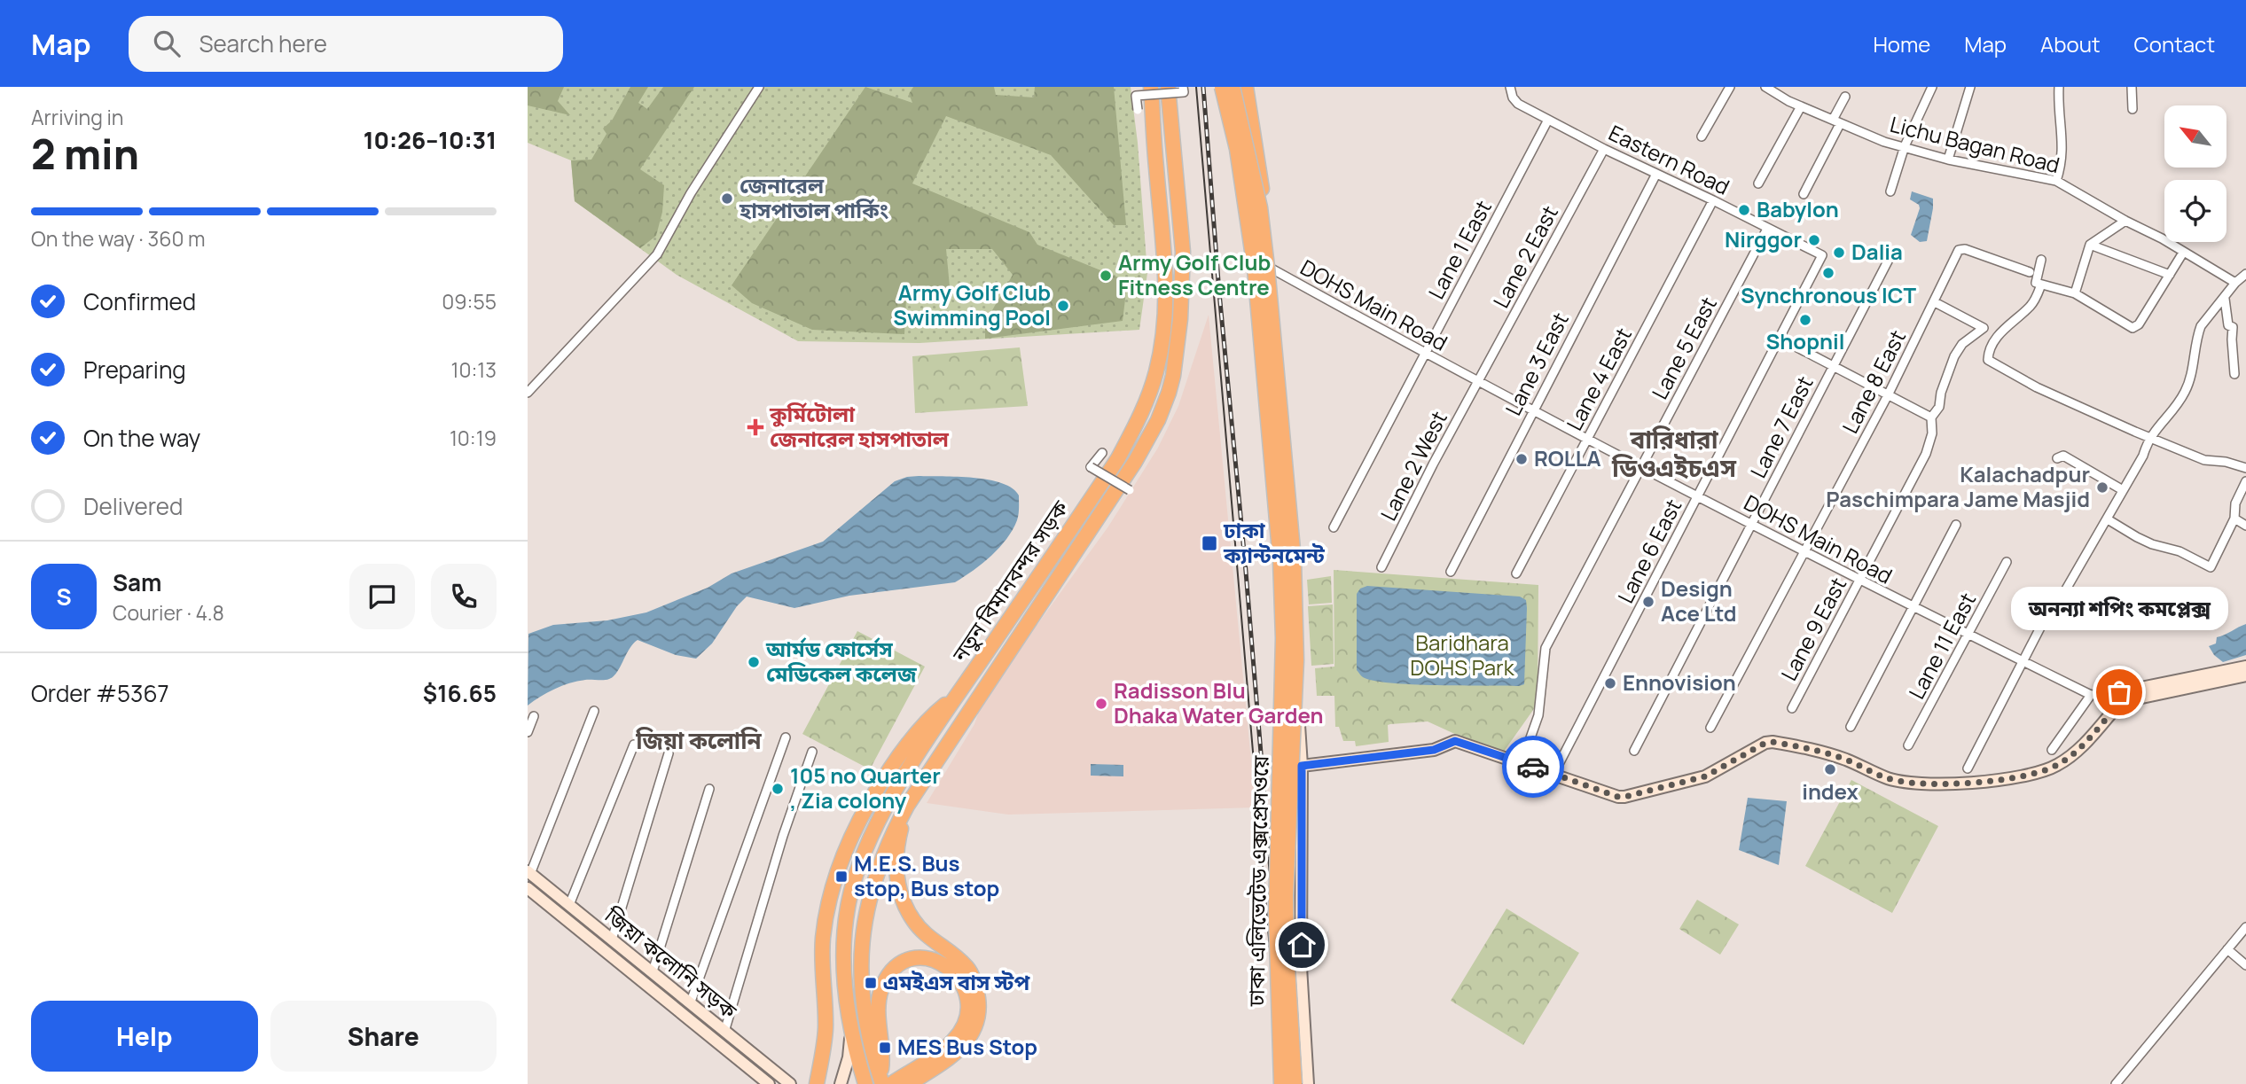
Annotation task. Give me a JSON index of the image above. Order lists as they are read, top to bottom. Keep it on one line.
{"streets":{"highway":["নতুন বিমানবন্দর সড়ক","ঢাকা এলিভেটেড এক্সপ্রেসওয়ে"],"street":["Lichu Bagan Road","Eastern Road","Lane 1 East","Lane 2 East","DOHS Main Road","Lane 5 East","Lane 3 East","Lane 4 East","Lane 8 East","Lane 7 East","Lane 2 West","Lane 6 East","Lane 9 East","Lane 11 East","জিয়া কলোনি সড়ক"]},"crossings":[["Eastern Road","Lane 1 East"],["Eastern Road","Lane 2 East"],["Eastern Road","Lane 5 East"],["Eastern Road","Lane 3 East"],["Eastern Road","Lane 4 East"],["Eastern Road","Lane 6 East"],["Lane 1 East","DOHS Main Road"],["Lane 2 East","DOHS Main Road"],["Lane 2 East","Lane 2 West"],["DOHS Main Road","Lane 5 East"],["DOHS Main Road","Lane 3 East"],["DOHS Main Road","Lane 4 East"],["DOHS Main Road","Lane 8 East"],["DOHS Main Road","Lane 7 East"],["DOHS Main Road","Lane 2 West"],["DOHS Main Road","Lane 6 East"],["DOHS Main Road","Lane 9 East"],["DOHS Main Road","Lane 11 East"],["Lane 5 East","Lane 6 East"],["Lane 8 East","Lane 9 East"]],"districts":["বারিধারা ডিওএইচএস","জিয়া কলোনি"],"parks":["Baridhara DOHS Park"],"places":{"other":["জেনারেল হাসপাতাল পার্কিং","Babylon","Nirggor","Dalia","Synchronous ICT","Army Golf Club Fitness Centre","Army Golf Club Swimming Pool","Shopnil","ROLLA","Kalachadpur Paschimpara Jame Masjid","Design Ace Ltd","আর্মড ফোর্সেস মেডিকেল কলেজ","Ennovision","অনন্যা শপিং কমপ্লেক্স","Radisson Blu Dhaka Water Garden","index","105 no Quarter , Zia colony"],"health":["কুর্মিটোলা জেনারেল হাসপাতাল"],"transit":["ঢাকা ক্যান্টনমেন্ট","M.E.S. Bus stop, Bus stop","এমইএস বাস স্টপ","MES Bus Stop"]},"north":"top left","page":{"header":"Map","search":"Search here","nav":["Home","Map","About","Contact"],"heading":["2 min","Arriving in","10:26–10:31"],"panel":["Sam","Courier · 4.8","Order #5367","$16.65"],"bar":"On the way · 360 m","list":[["Confirmed","09:55"],["Preparing","10:13"],["On the way","10:19"],"Delivered"],"round":"S","bubble":"অনন্যা শপিং কমপ্লেক্স","buttons":["Help","Share"]}}
